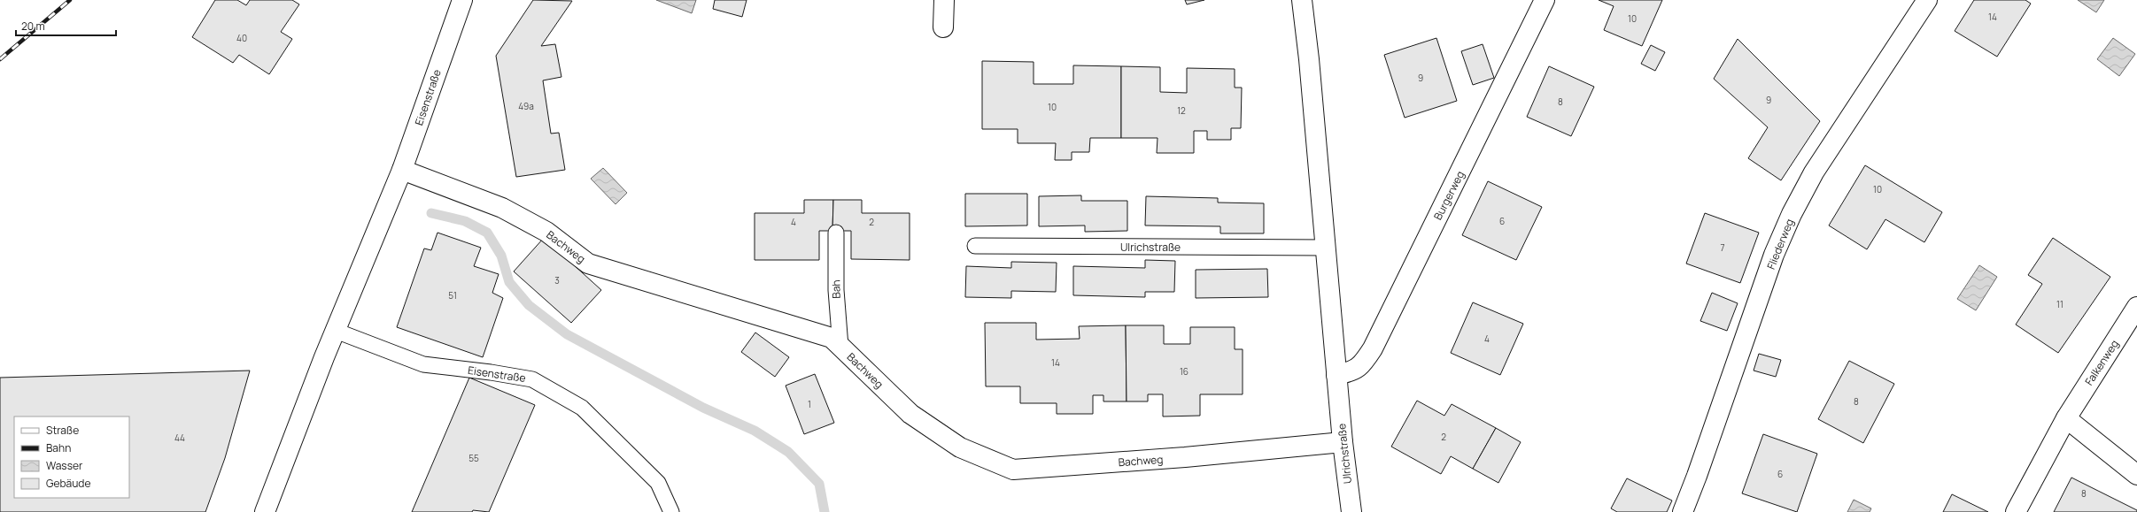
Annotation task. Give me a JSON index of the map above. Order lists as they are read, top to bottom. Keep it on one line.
{"streets":{"street":["Eisenstraße","Burgerweg","Fliederweg","Bachweg","Ulrichstraße","Falkenweg"],"lane":["Bah"]},"crossings":[["Eisenstraße","Bachweg"],["Burgerweg","Ulrichstraße"],["Bachweg","Ulrichstraße"],["Bachweg","Bah"]],"house_numbers":["14","10","40","9","9","8","49a","10","12","10","6","4","2","7","3","51","11","4","14","16","8","1","2","44","55","6","8"],"legend":["Straße","Bahn","Wasser","Gebäude"],"scale_bar":"20 m"}
